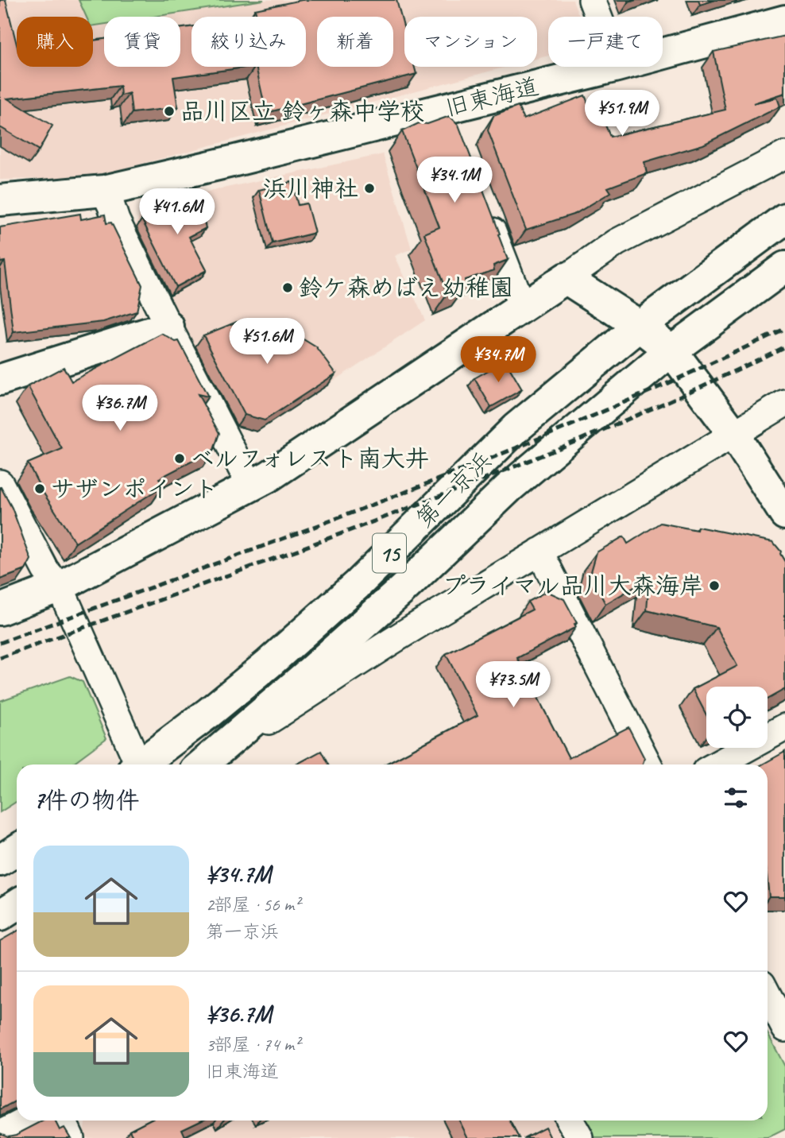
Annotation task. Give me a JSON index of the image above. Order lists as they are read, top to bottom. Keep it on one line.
{"streets":{"main road":["旧東海道","第一京浜","15"]},"places":["品川区立 鈴ヶ森中学校","浜川神社","鈴ケ森めばえ幼稚園","ベルフォレスト南大井","サザンポイント","プライマル品川大森海岸"],"page":{"chip":["購入","賃貸","絞り込み","新着","マンション","一戸建て"],"price":["¥51.9M","¥34.1M","¥41.6M","¥51.6M","¥34.7M","¥36.7M","¥73.5M"],"heading":"7件の物件","list":[{"name":"¥34.7M","note":"2部屋 · 56 m² · 第一京浜"},{"name":"¥36.7M","note":"3部屋 · 74 m² · 旧東海道"}]}}
